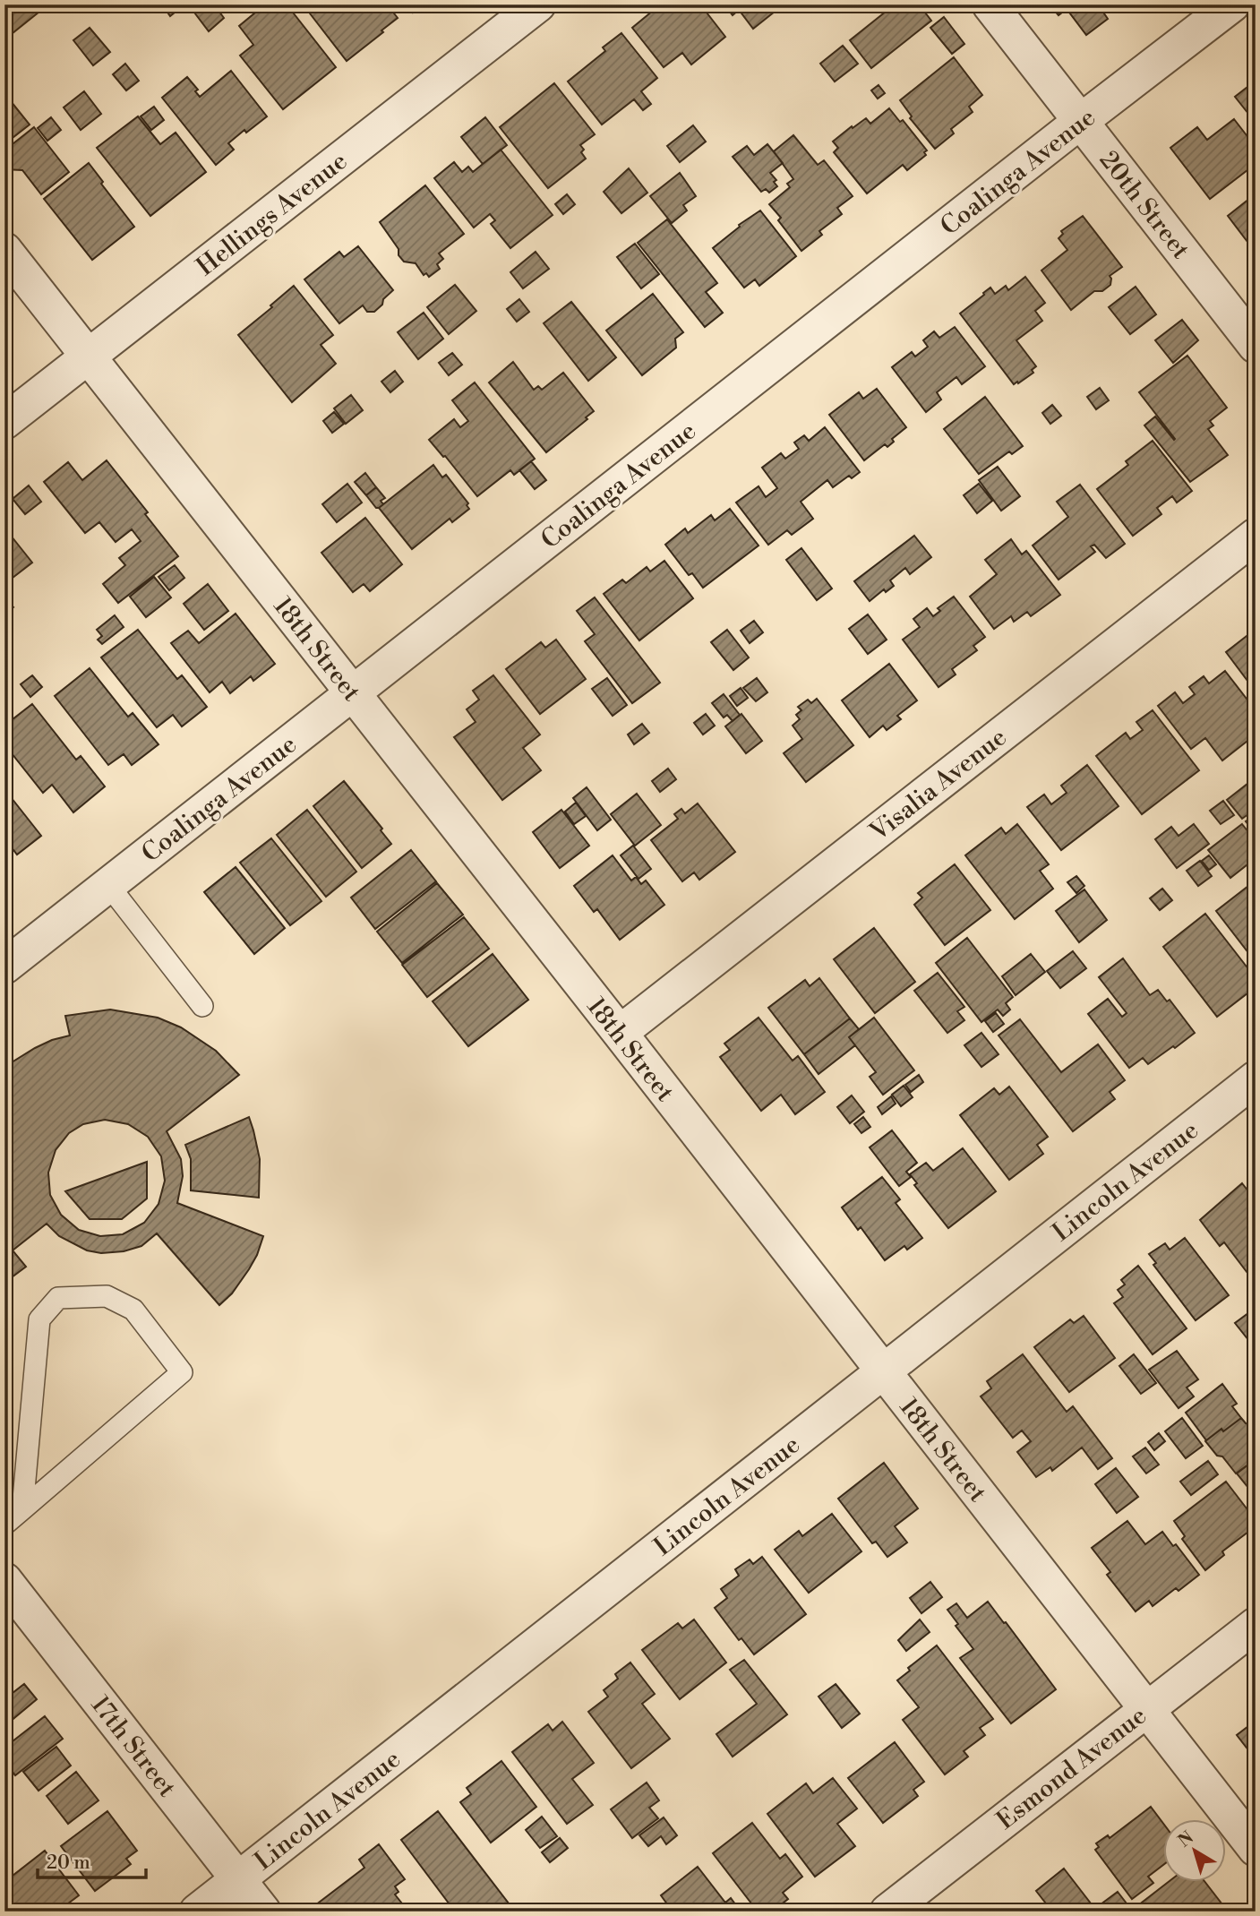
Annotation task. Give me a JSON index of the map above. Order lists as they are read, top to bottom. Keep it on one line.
{"streets":{"street":["Coalinga Avenue","20th Street","Hellings Avenue","18th Street","Visalia Avenue","Lincoln Avenue","17th Street","Esmond Avenue"]},"crossings":[["Coalinga Avenue","20th Street"],["Coalinga Avenue","18th Street"],["Hellings Avenue","18th Street"],["18th Street","Visalia Avenue"],["18th Street","Lincoln Avenue"],["18th Street","Esmond Avenue"],["Lincoln Avenue","17th Street"]],"scale_bar":"20 m","north":"top left"}
